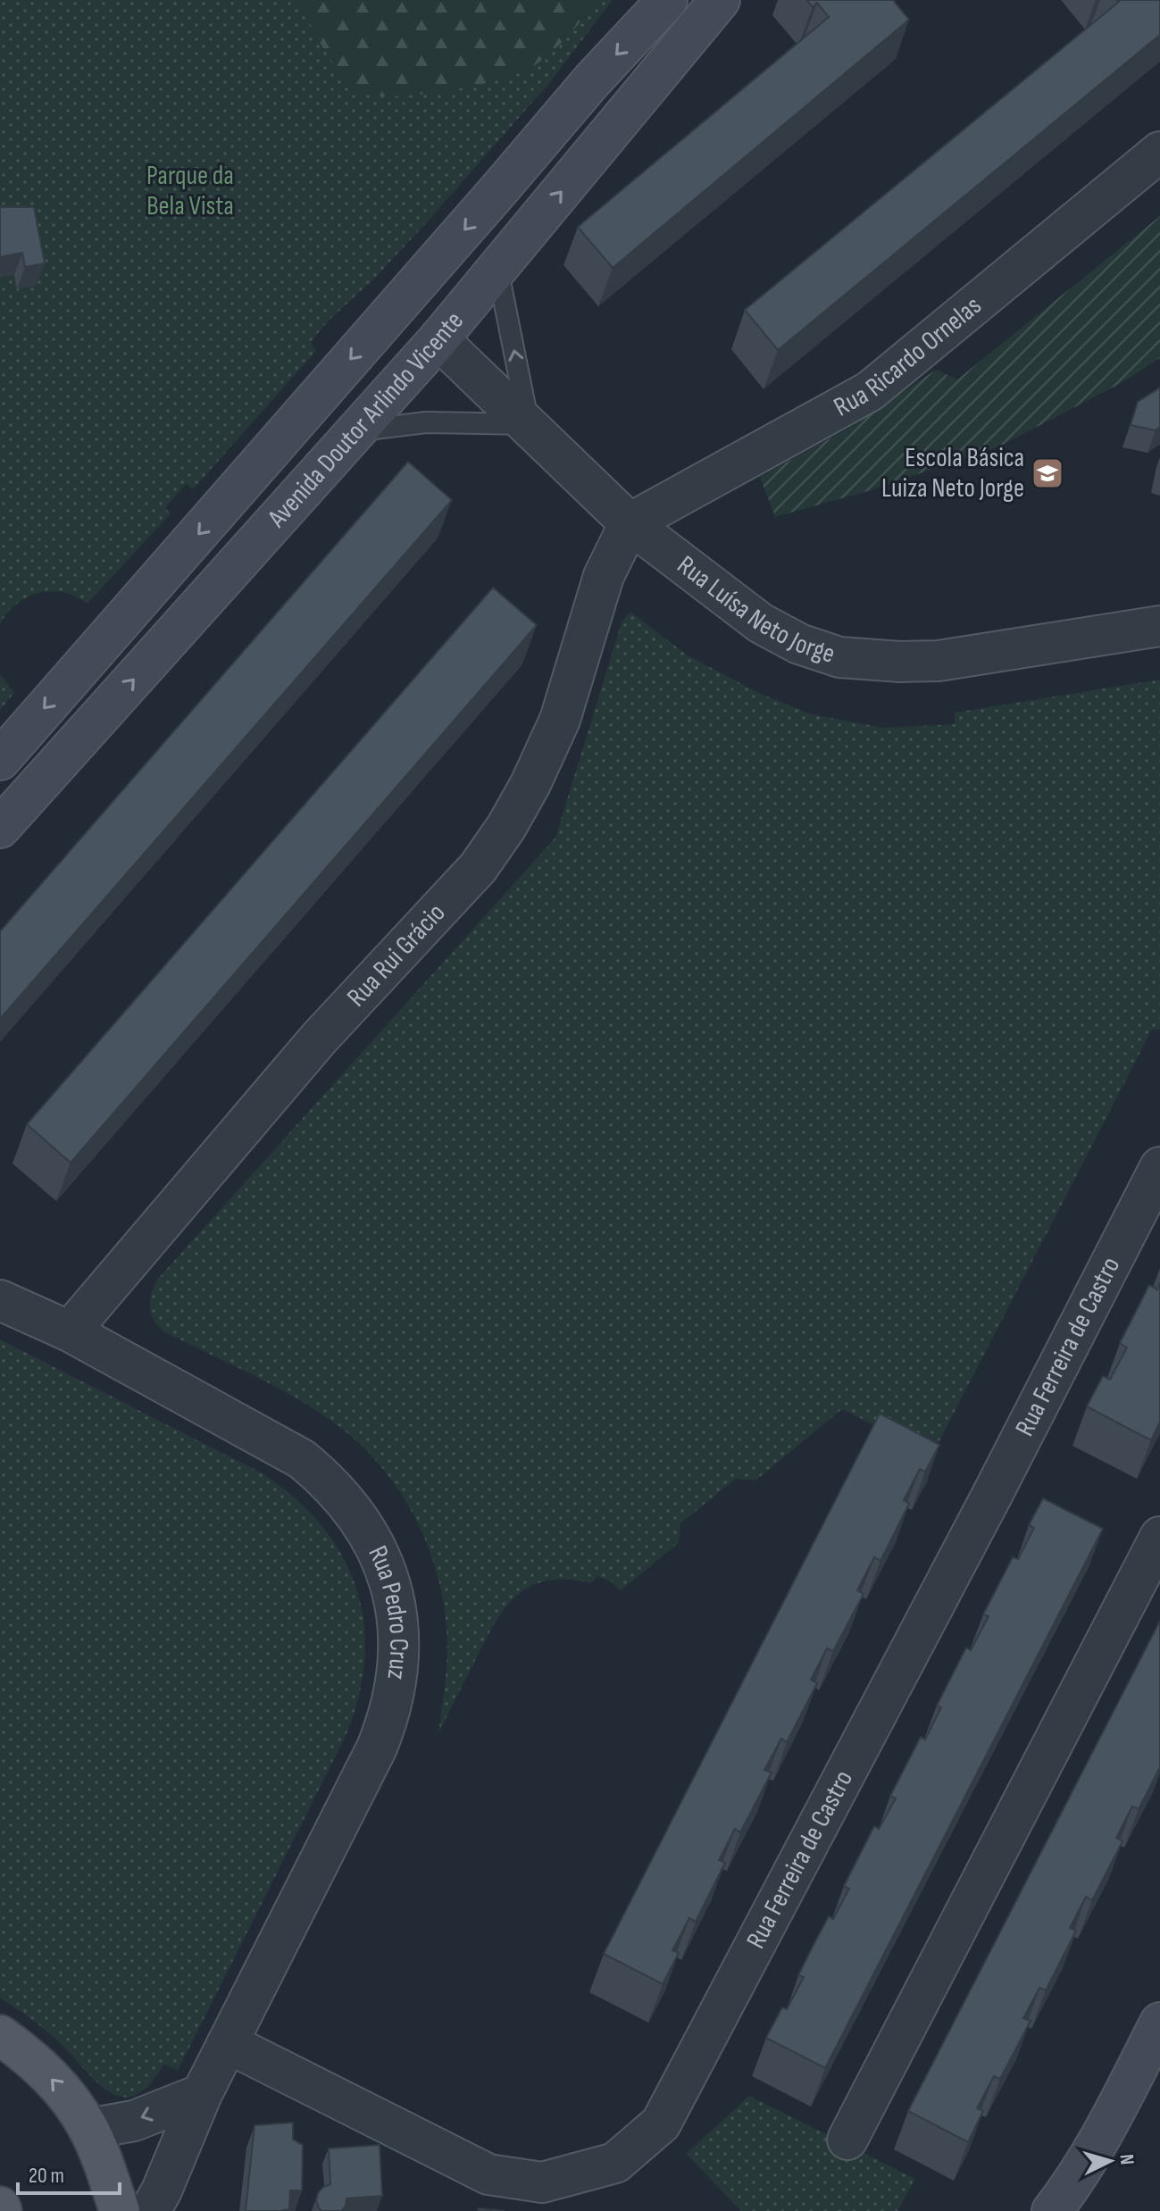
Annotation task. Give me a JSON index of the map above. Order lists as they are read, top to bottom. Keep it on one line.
{"streets":{"street":["Rua Ricardo Ornelas","Avenida Doutor Arlindo Vicente","Rua Luísa Neto Jorge","Rua Rui Grácio","Rua Ferreira de Castro","Rua Pedro Cruz"]},"crossings":[["Rua Ricardo Ornelas","Rua Luísa Neto Jorge"],["Rua Ricardo Ornelas","Rua Rui Grácio"],["Avenida Doutor Arlindo Vicente","Rua Luísa Neto Jorge"],["Rua Luísa Neto Jorge","Rua Rui Grácio"],["Rua Rui Grácio","Rua Pedro Cruz"],["Rua Ferreira de Castro","Rua Pedro Cruz"]],"parks":["Parque da Bela Vista"],"places":{"school or university":["Escola Básica Luiza Neto Jorge"]},"scale_bar":"20 m","north":"right"}
